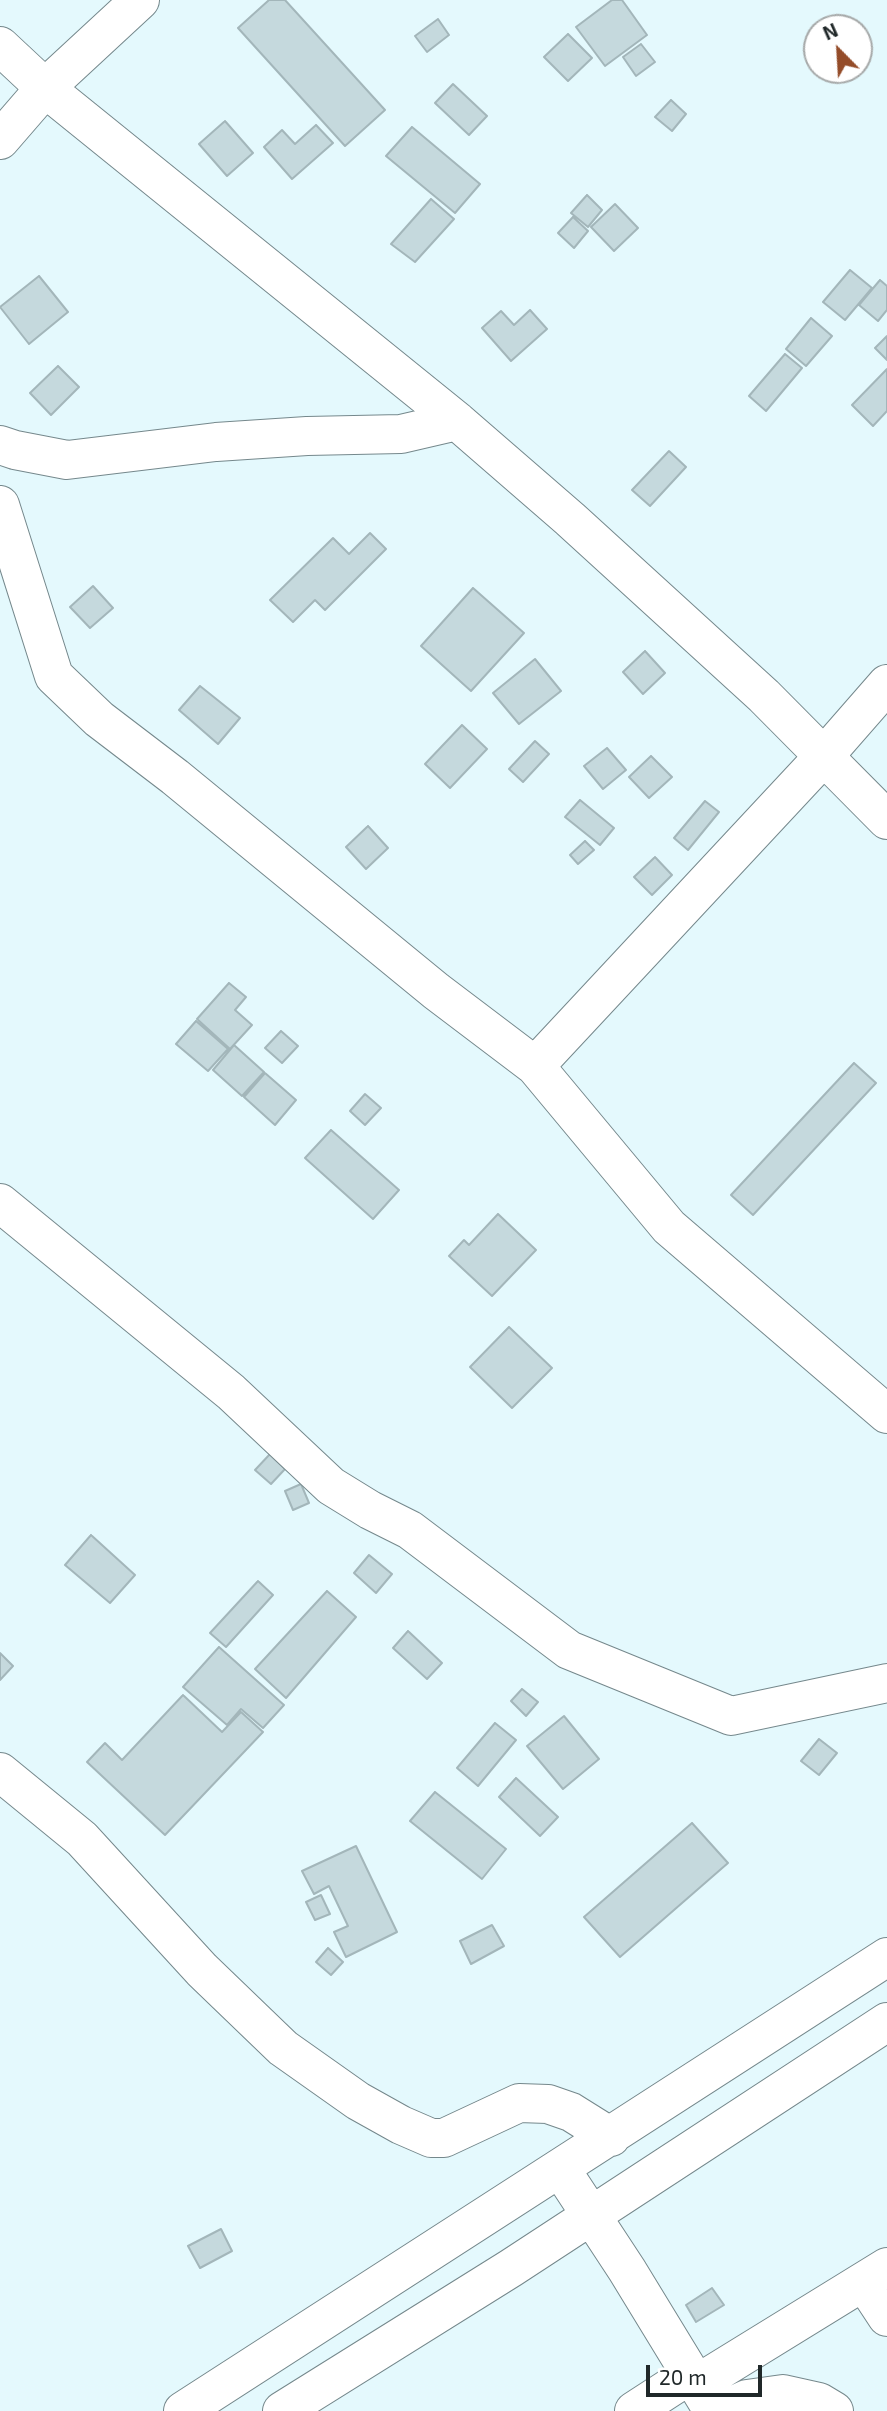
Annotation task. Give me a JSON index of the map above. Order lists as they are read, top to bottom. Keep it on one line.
{"scale_bar":"20 m","north":"top left"}
